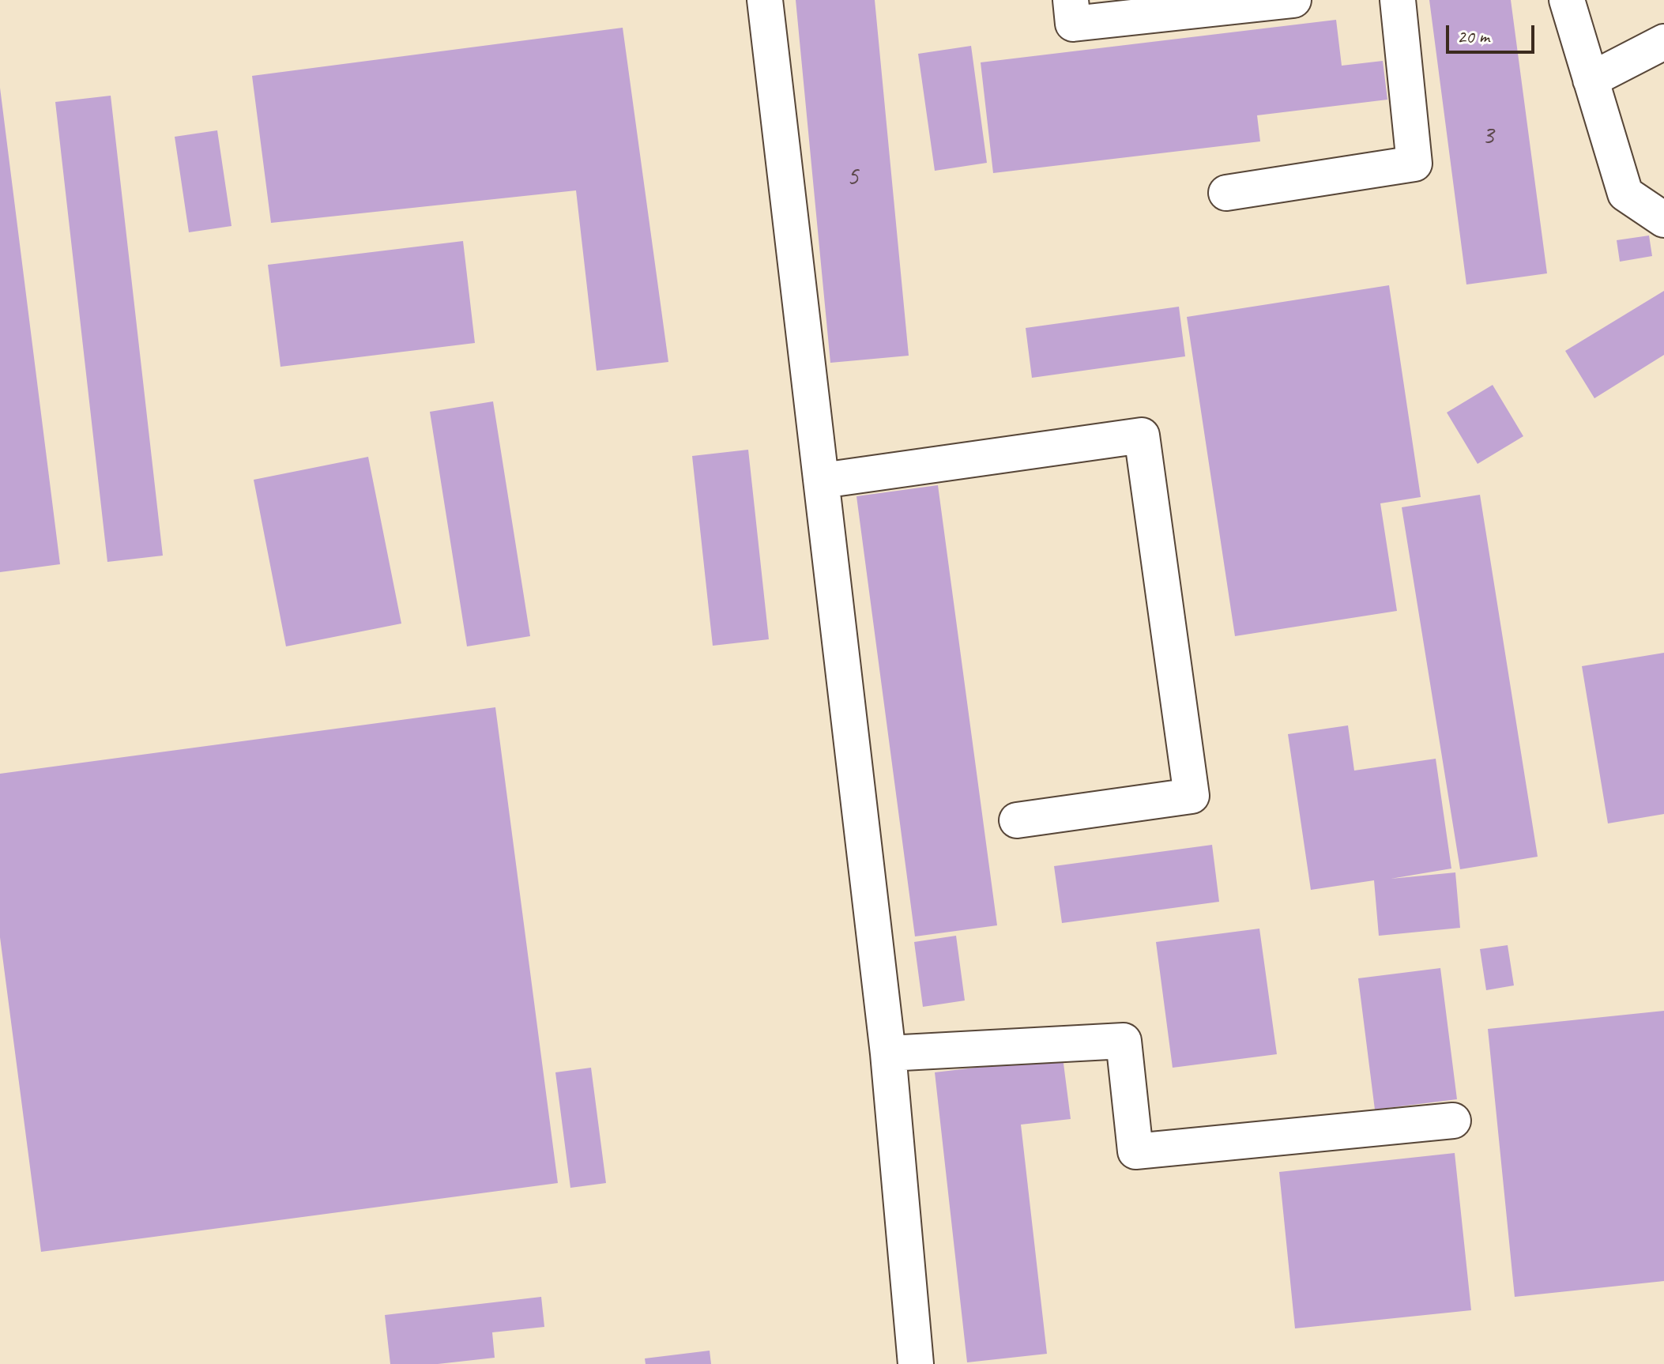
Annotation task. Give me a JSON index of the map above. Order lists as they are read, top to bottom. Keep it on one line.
{"house_numbers":["3","5"],"scale_bar":"20 m"}
